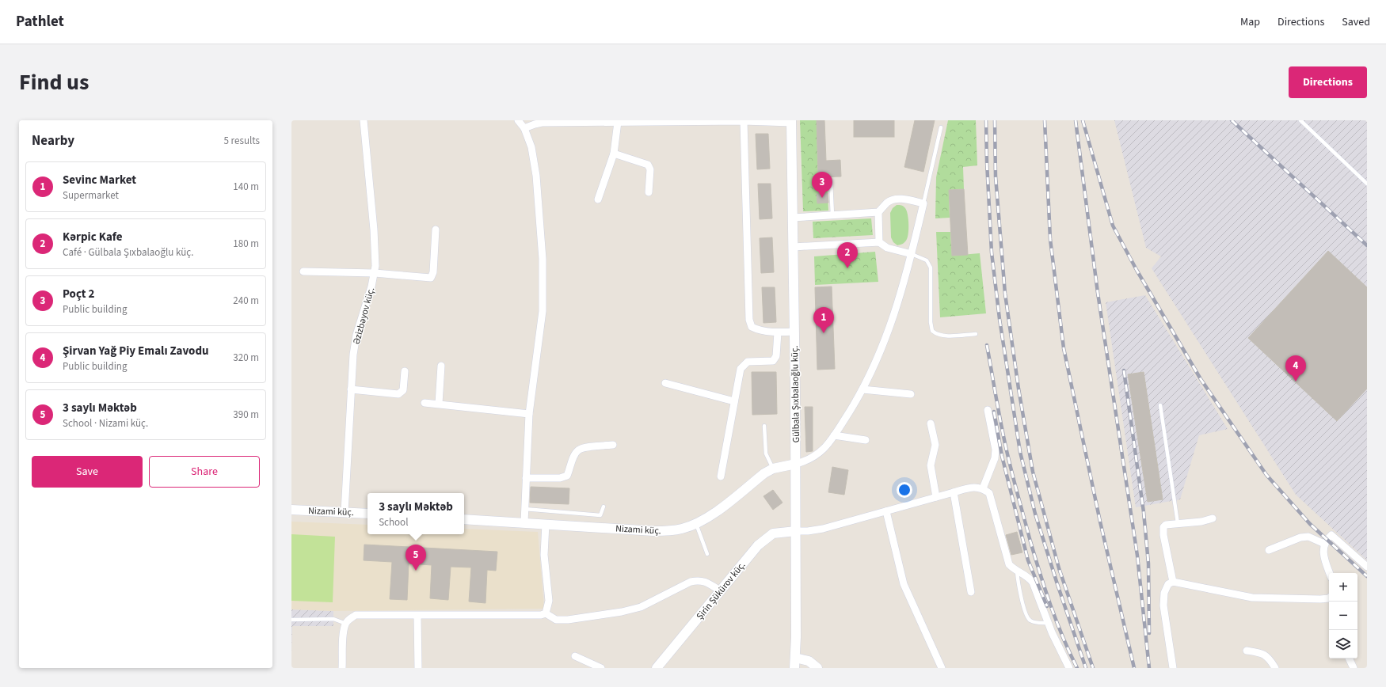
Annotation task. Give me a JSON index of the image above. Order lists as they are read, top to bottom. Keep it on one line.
{"streets":{"main road":["Gülbala Şıxbalaoğlu küç.","Nizami küç.","Şirin Şükürov küç."],"street":["Əzizbəyov küç."]},"crossings":[["Əzizbəyov küç.","Nizami küç."],["Gülbala Şıxbalaoğlu küç.","Nizami küç."],["Gülbala Şıxbalaoğlu küç.","Şirin Şükürov küç."]],"page":{"header":"Pathlet","nav":["Map","Directions","Saved"],"title":"Find us","buttons":["Directions",["Save","Share"]],"heading":["Nearby","5 results"],"list":[{"mark":"1","name":"Sevinc Market","note":"Supermarket","value":"140 m"},{"mark":"2","name":"Kərpic Kafe","note":"Café · Gülbala Şıxbalaoğlu küç.","value":"180 m"},{"mark":"3","name":"Poçt 2","note":"Public building","value":"240 m"},{"mark":"4","name":"Şirvan Yağ Piy Emalı Zavodu","note":"Public building","value":"320 m"},{"mark":"5","name":"3 saylı Məktəb","note":"School · Nizami küç.","value":"390 m"}],"pins":["3","2","1","4","5"],"popup":["3 saylı Məktəb","School"],"map_buttons":["+","−"]}}
